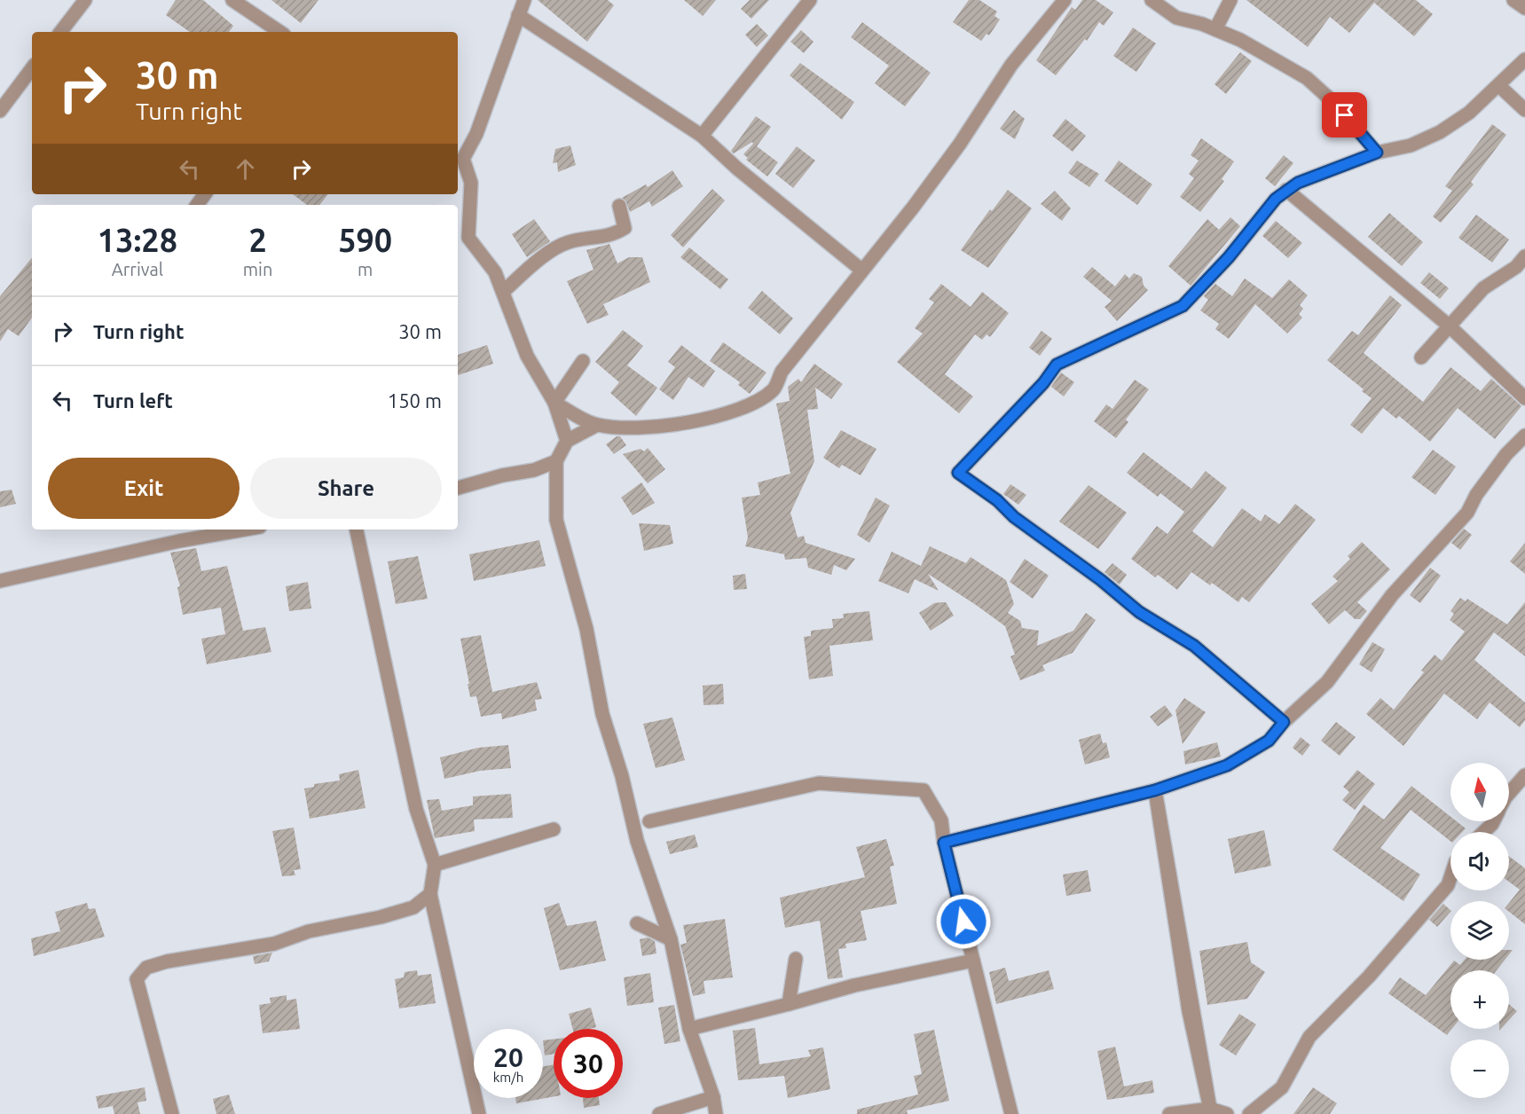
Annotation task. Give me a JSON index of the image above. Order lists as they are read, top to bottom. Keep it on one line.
{"north":"top","page":{"turn":["30 m","Turn right"],"eta":["13:28","Arrival","2","min","590","m"],"list":[{"name":"Turn right","value":"30 m"},{"name":"Turn left","value":"150 m"}],"buttons":["Exit","Share"],"map_buttons":["+","−"],"speed":"20 km/h","limit":"30"}}
